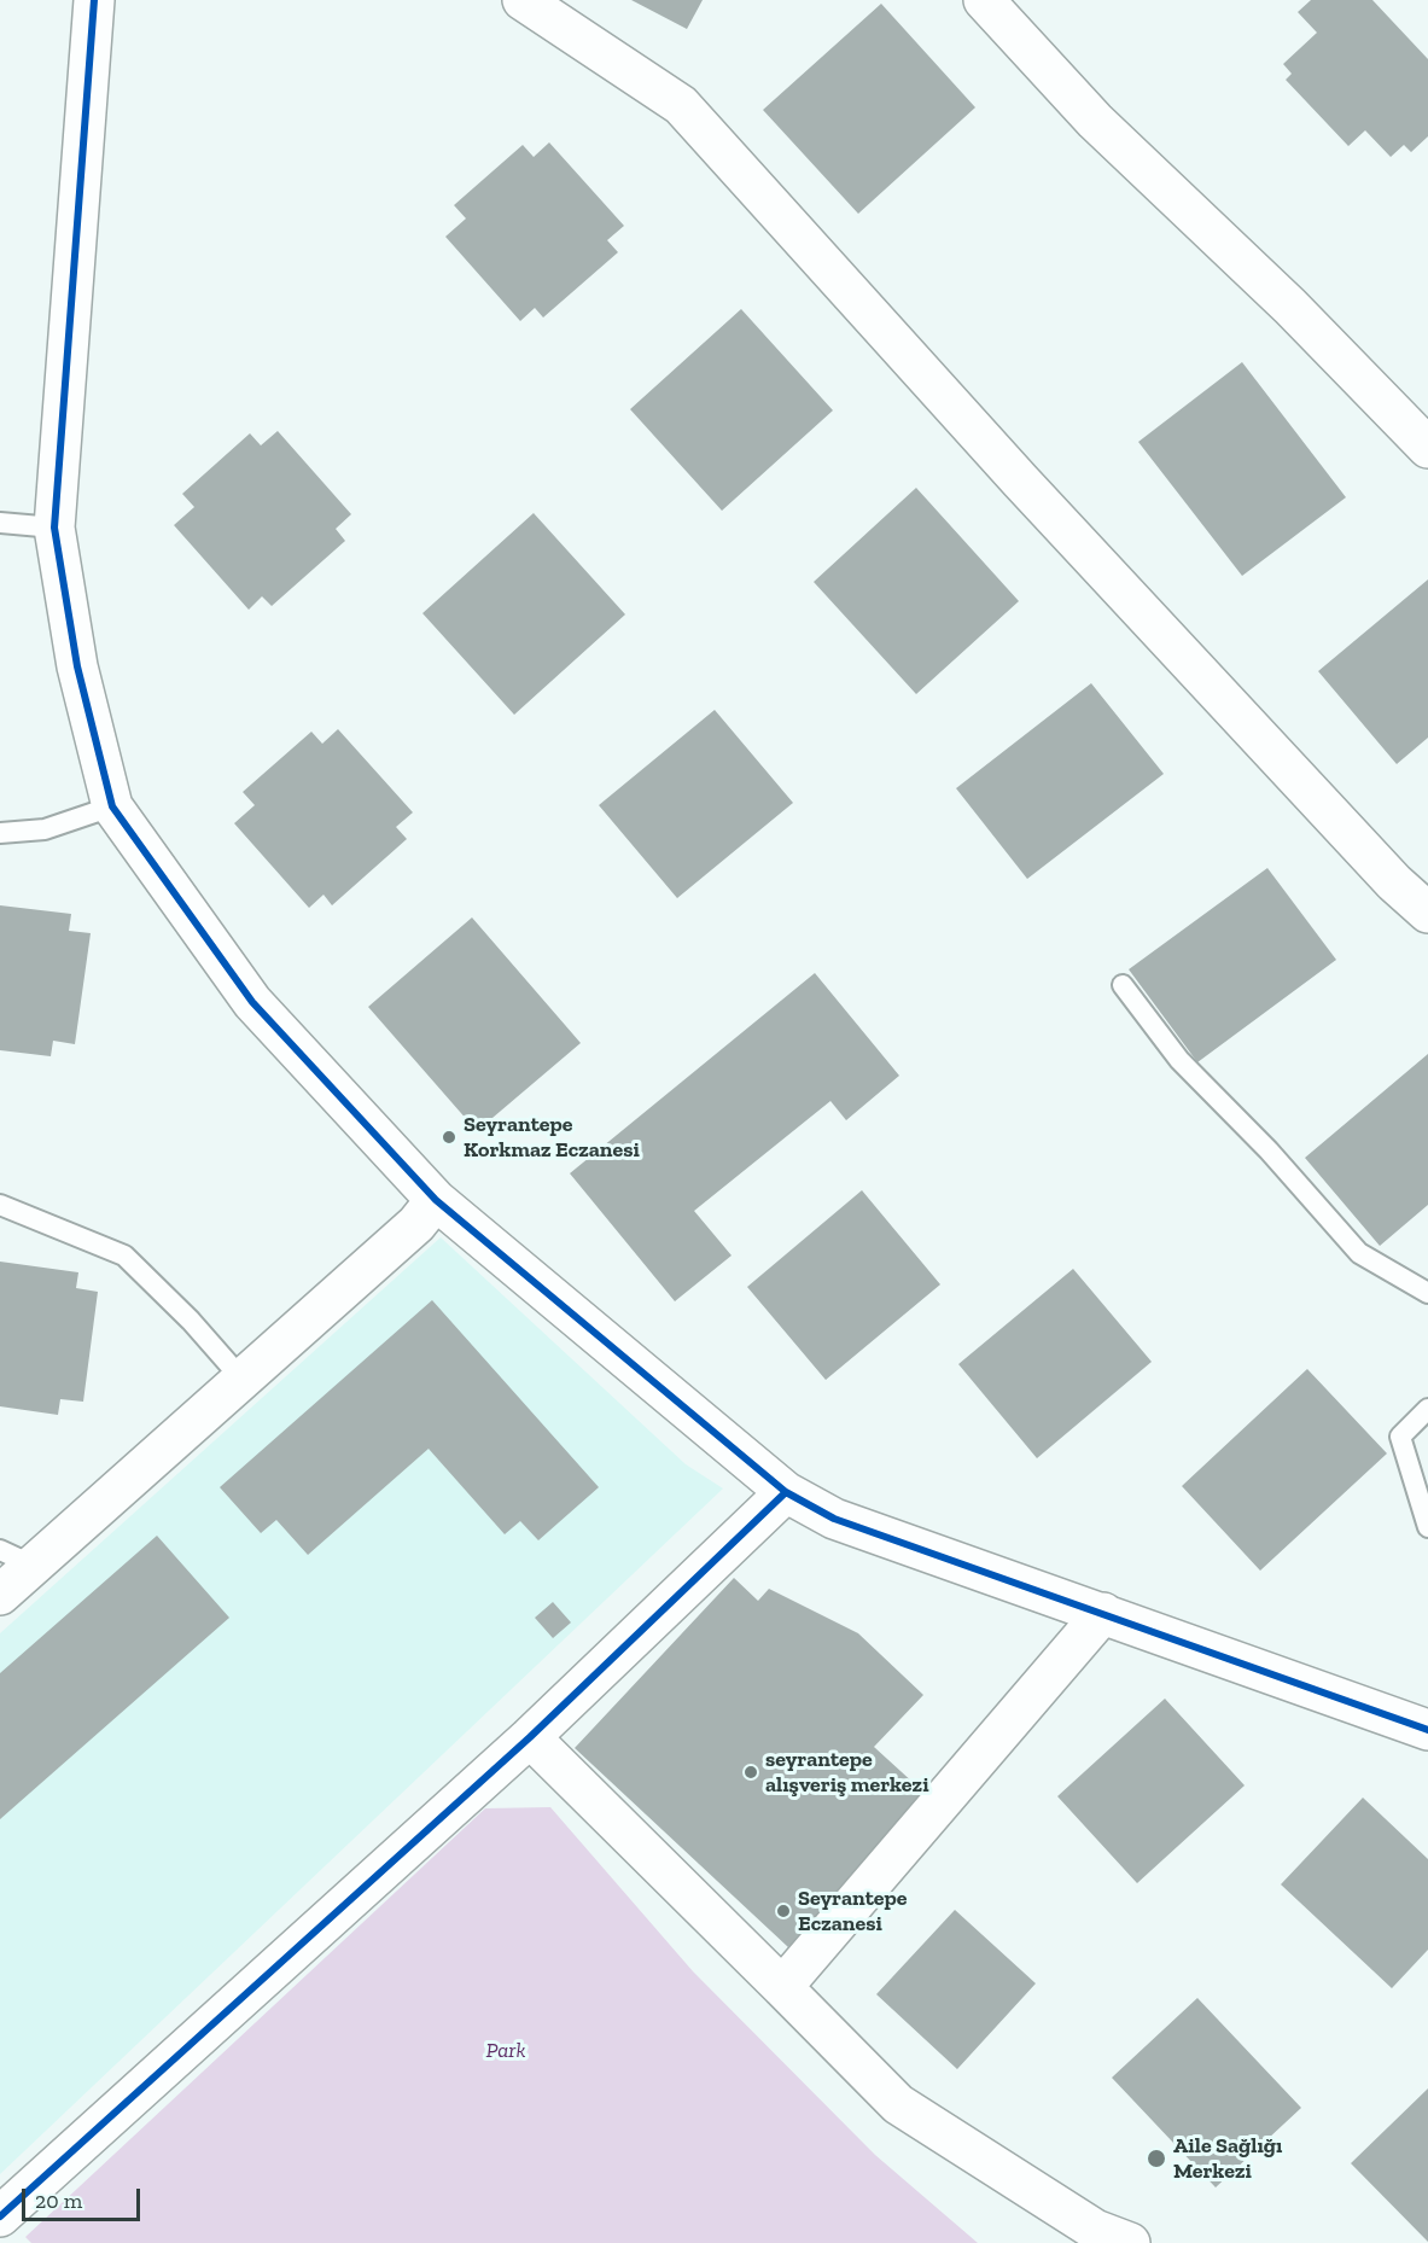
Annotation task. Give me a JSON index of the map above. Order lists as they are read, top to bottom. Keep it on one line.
{"parks":["Park"],"places":["Seyrantepe Korkmaz Eczanesi","seyrantepe alışveriş merkezi","Seyrantepe Eczanesi","Aile Sağlığı Merkezi"],"scale_bar":"20 m"}
